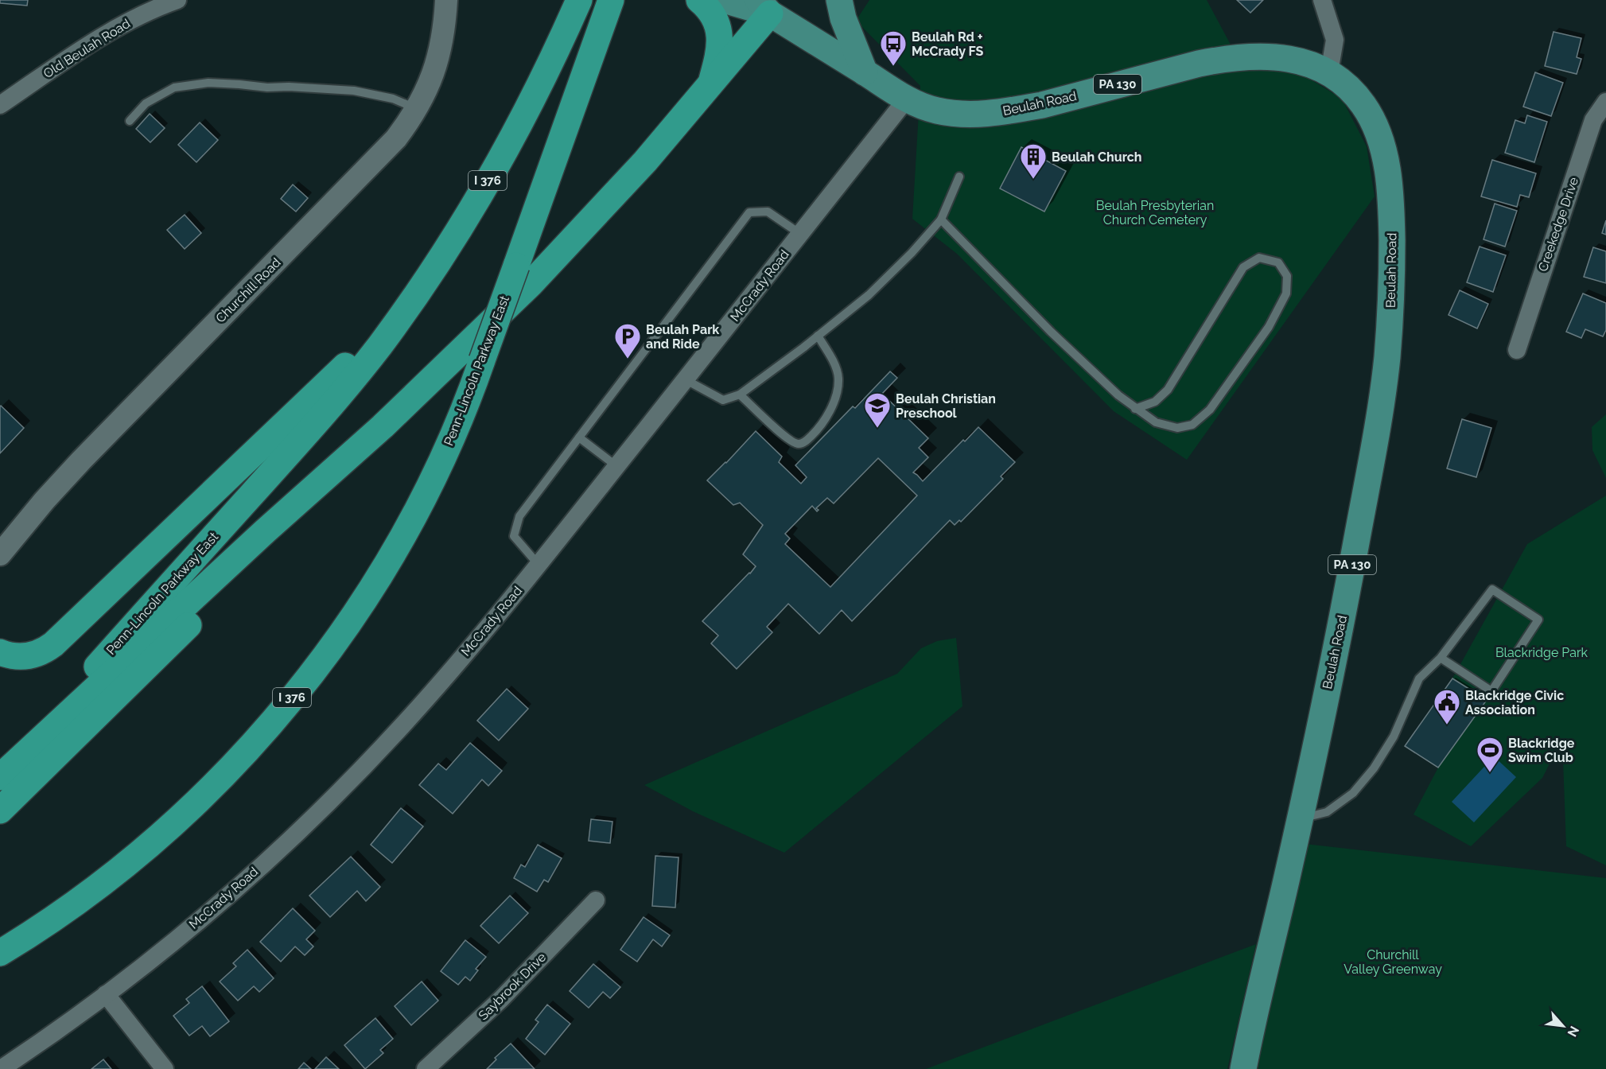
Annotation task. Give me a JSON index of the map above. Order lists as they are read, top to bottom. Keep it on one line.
{"streets":{"highway":["I 376","Penn-Lincoln Parkway East"],"main road":["PA 130","Beulah Road"],"street":["Old Beulah Road","Creekedge Drive","McCrady Road","Churchill Road","Saybrook Drive"]},"crossings":[["Beulah Road","McCrady Road"]],"parks":["Beulah Presbyterian Church Cemetery","Blackridge Park","Churchill Valley Greenway"],"places":{"bus stop":["Beulah Rd + McCrady FS"],"building":["Beulah Church"],"parking":["Beulah Park and Ride"],"school or university":["Beulah Christian Preschool"],"public building":["Blackridge Civic Association"],"sports":["Blackridge Swim Club"]},"north":"bottom right"}
